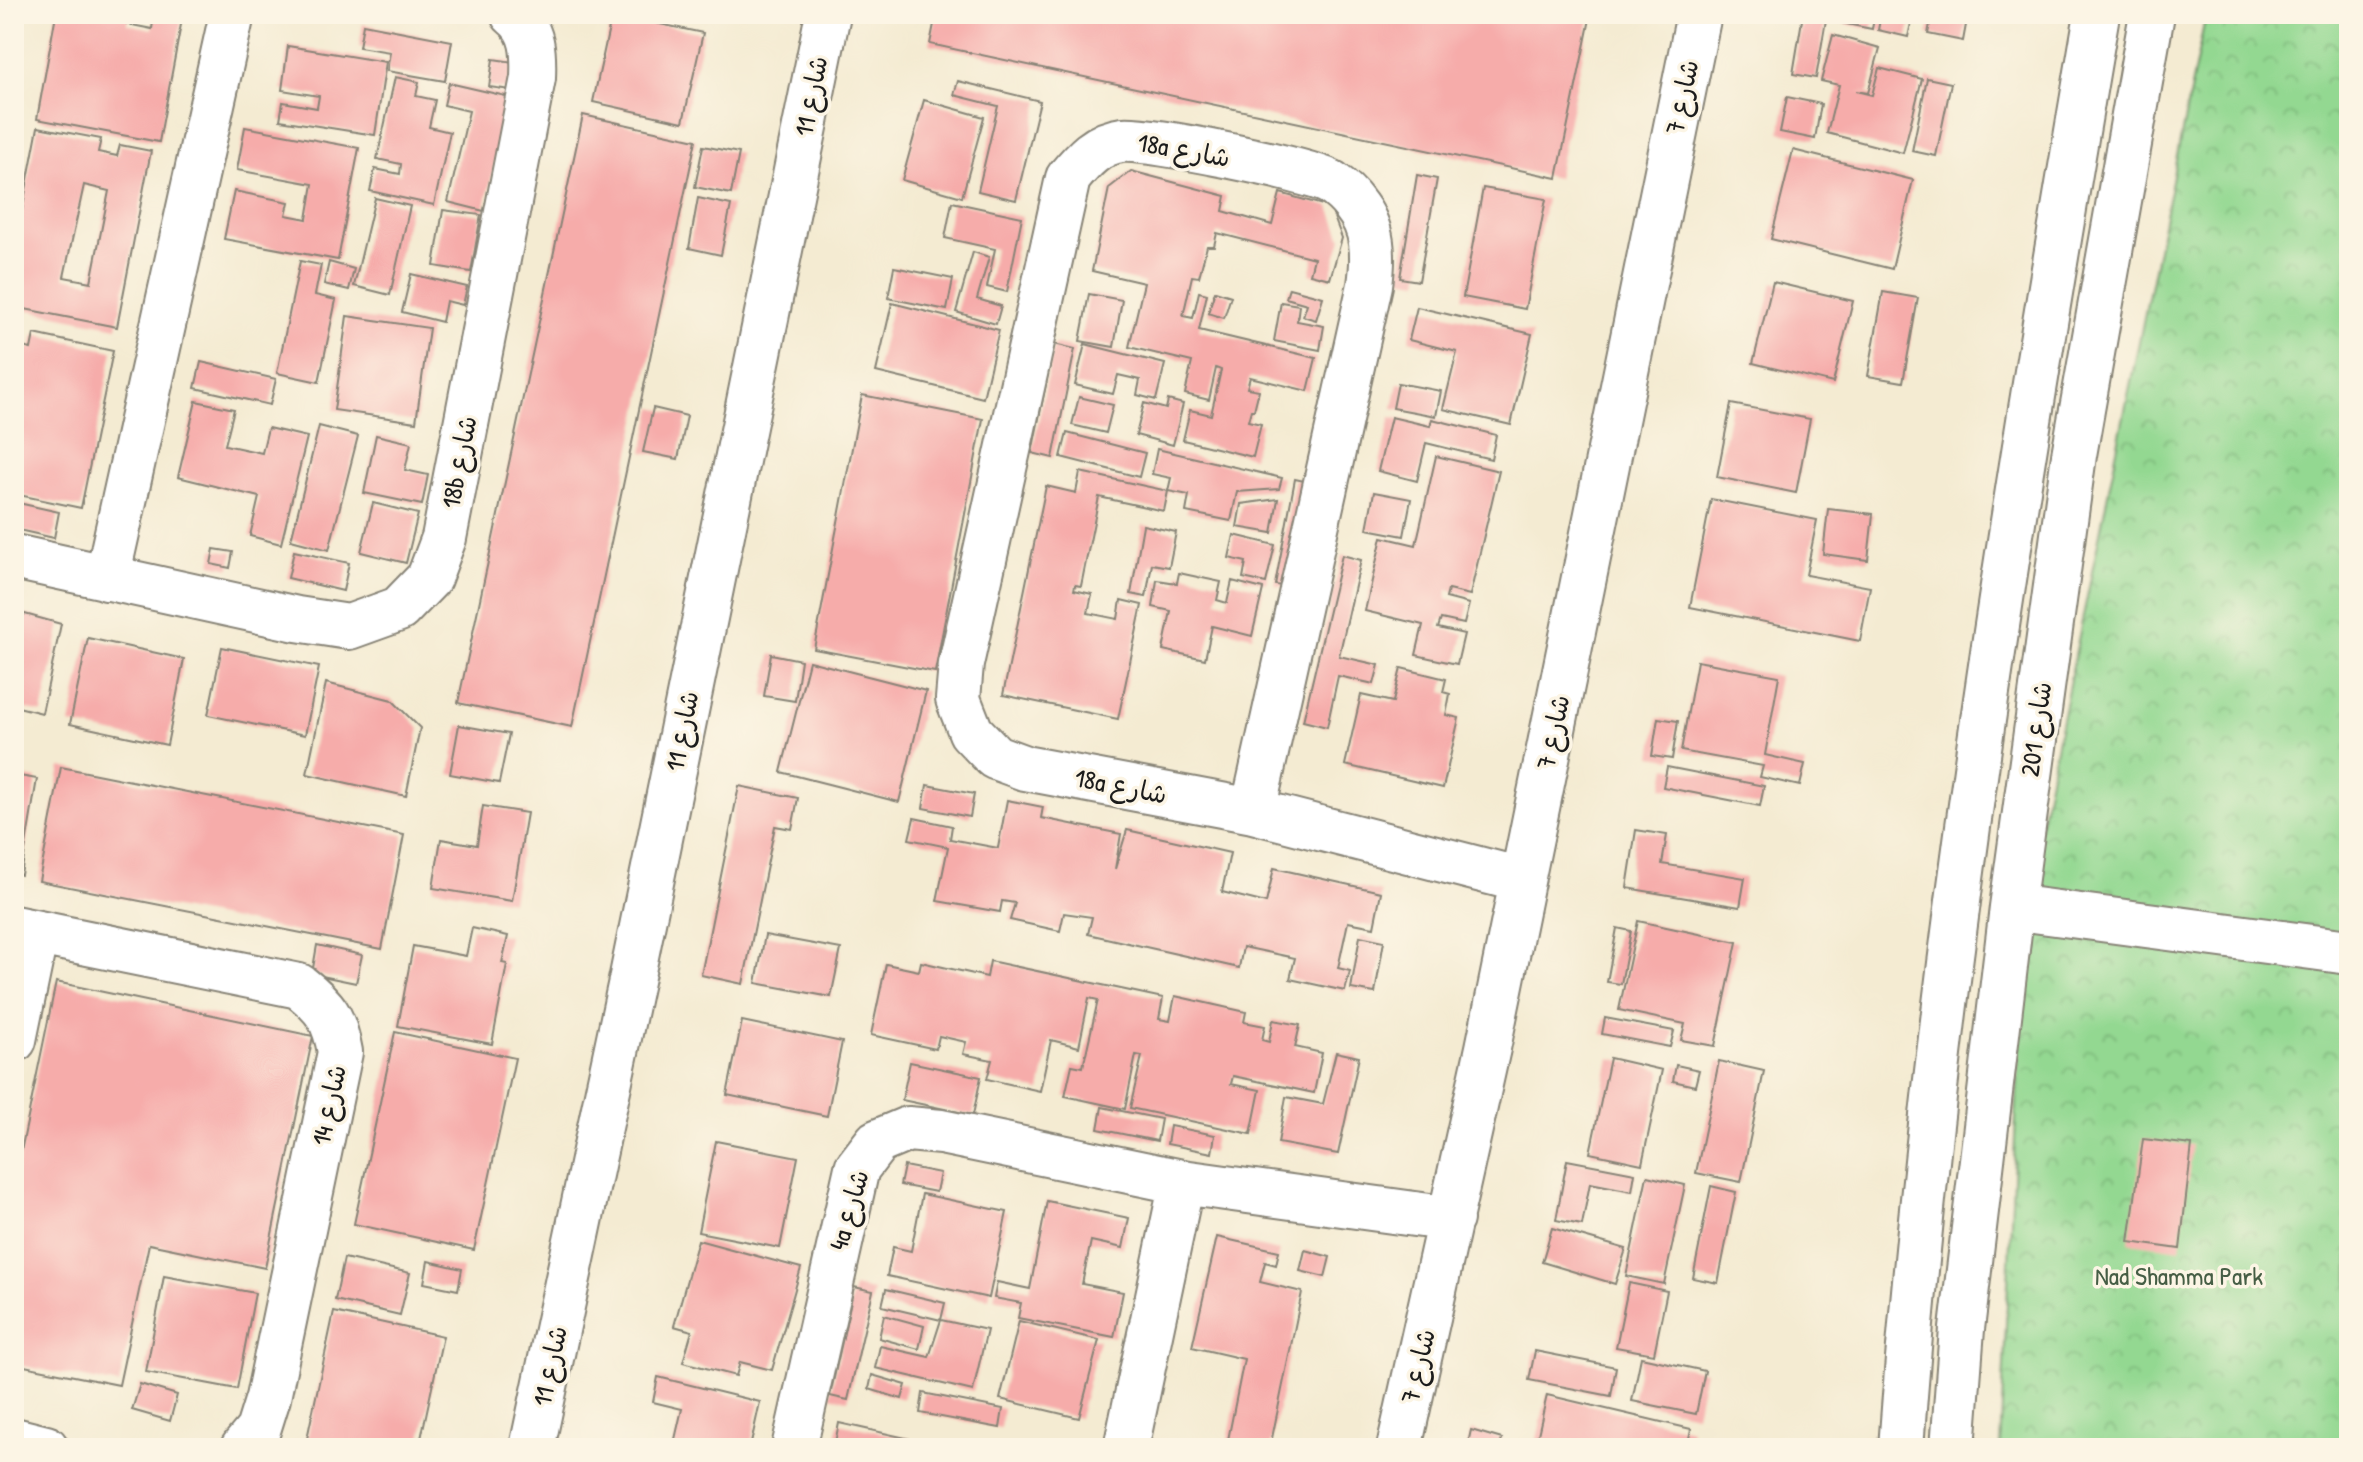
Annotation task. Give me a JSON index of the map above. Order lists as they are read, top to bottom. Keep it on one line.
{"streets":{"street":["شارع 11","شارع 7","18a شارع","18b شارع","شارع 201","شارع 14","4a شارع"]},"crossings":[["شارع 7","18a شارع"],["شارع 7","4a شارع"]],"parks":["Nad Shamma Park"]}
